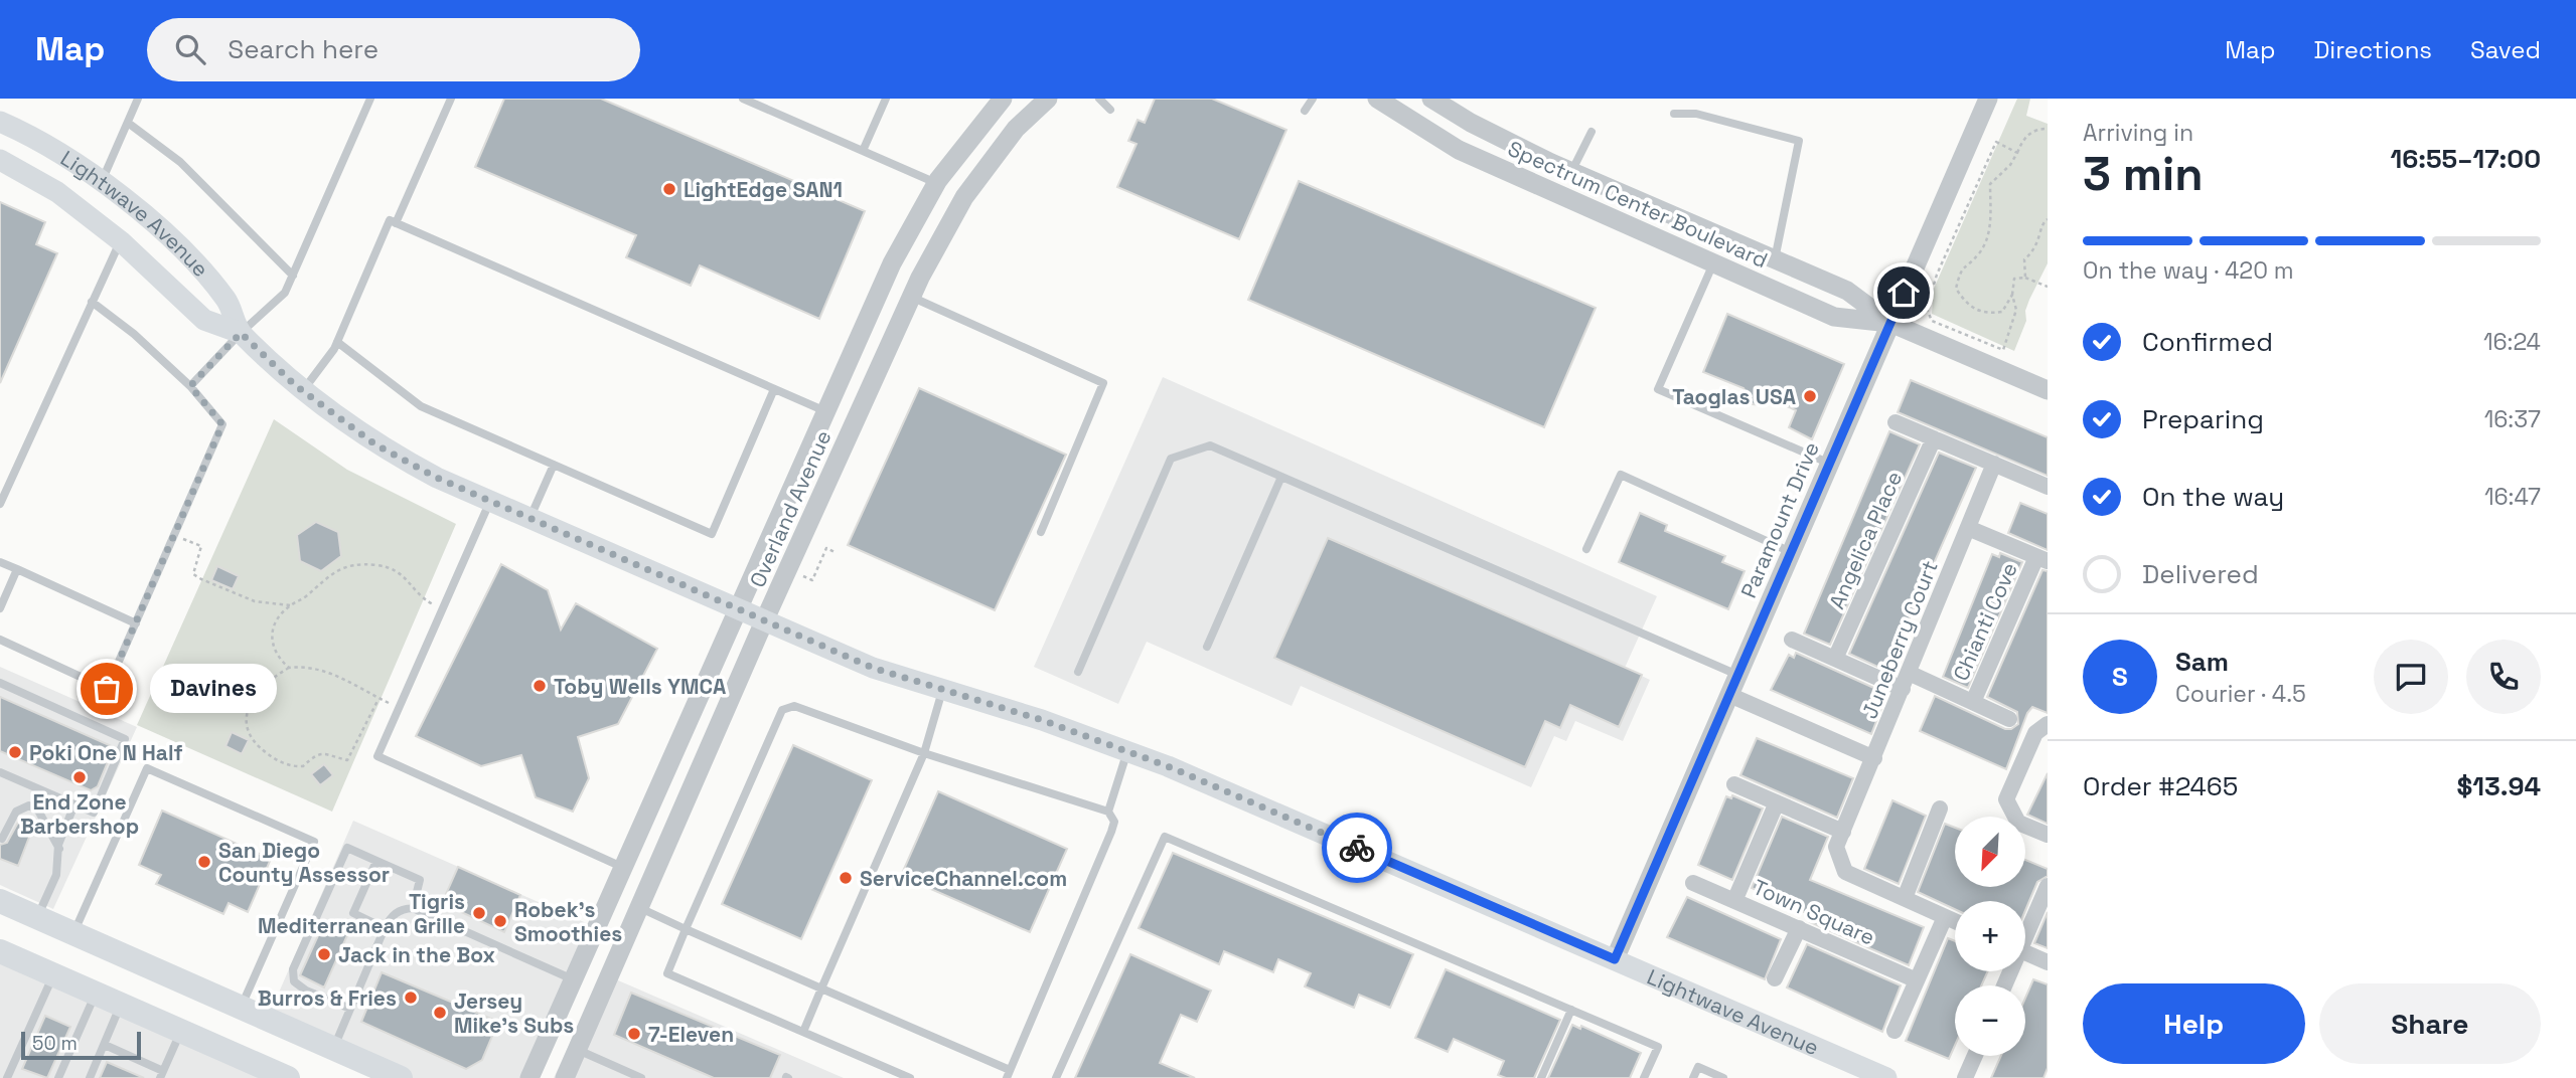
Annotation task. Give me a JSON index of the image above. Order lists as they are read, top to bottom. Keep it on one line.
{"streets":{"main road":["Lightwave Avenue"],"street":["Spectrum Center Boulevard","Overland Avenue","Paramount Drive","Angelica Place","Chianti Cove","Juneberry Court","Town Square"]},"crossings":[["Spectrum Center Boulevard","Paramount Drive"],["Lightwave Avenue","Overland Avenue"],["Lightwave Avenue","Paramount Drive"]],"places":["LightEdge SAN1","Taoglas USA","Toby Wells YMCA","Davines","Poki One N Half","End Zone Barbershop","San Diego County Assessor","ServiceChannel.com","Tigris Mediterranean Grille","Robek's Smoothies","Jack in the Box","Burros & Fries","Jersey Mike's Subs","7-Eleven"],"scale_bar":"50 m","north":"bottom left","page":{"header":"Map","search":"Search here","nav":["Map","Directions","Saved"],"heading":["3 min","Arriving in","16:55–17:00"],"panel":["Sam","Courier · 4.5","Order #2465","$13.94"],"bar":"On the way · 420 m","list":[["Confirmed","16:24"],["Preparing","16:37"],["On the way","16:47"],"Delivered"],"round":"S","bubble":"Davines","map_buttons":["+","−"],"buttons":["Help","Share"],"scale":"50 m"}}
